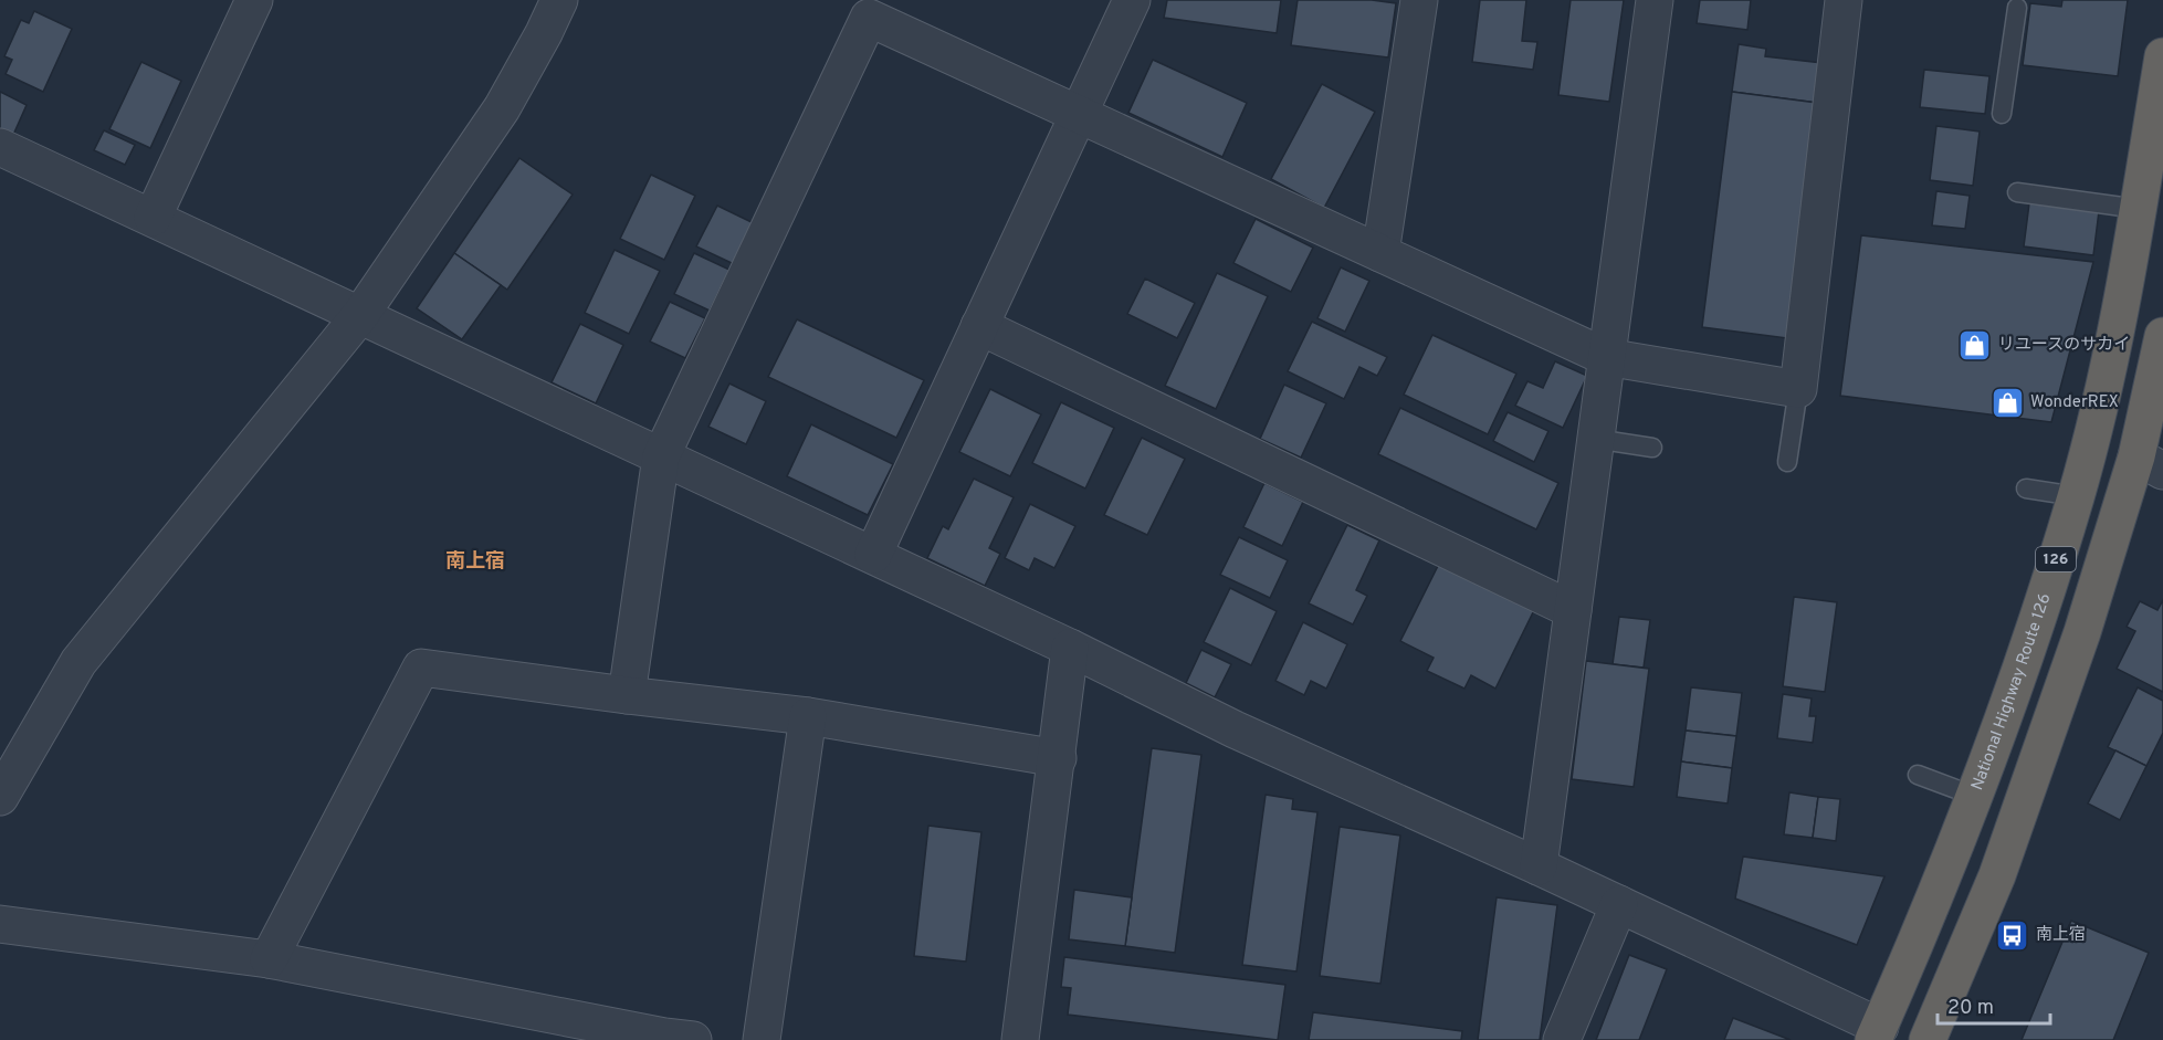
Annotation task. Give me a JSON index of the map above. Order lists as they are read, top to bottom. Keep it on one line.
{"streets":{"highway":["126","National Highway Route 126"]},"districts":["南上宿"],"places":{"shop":["リユースのサカイ","WonderREX"],"bus stop":["南上宿"]},"scale_bar":"20 m"}
